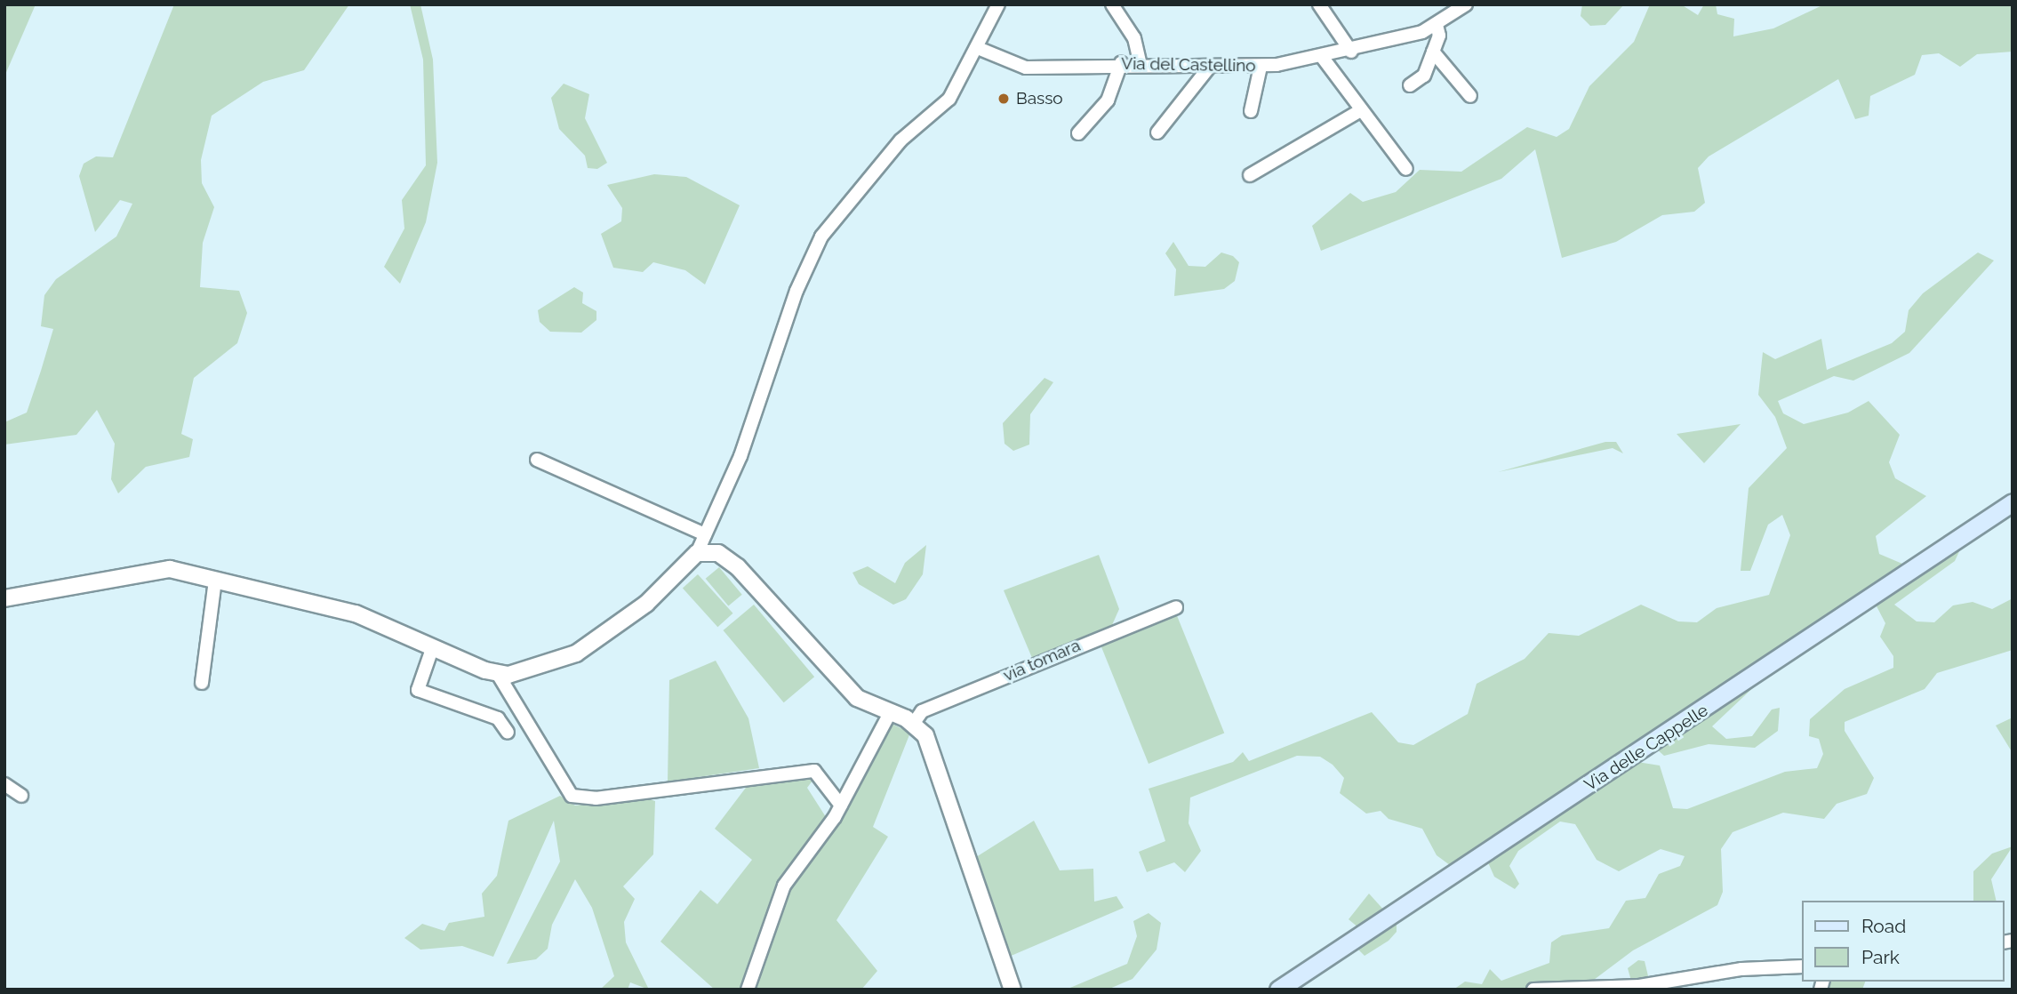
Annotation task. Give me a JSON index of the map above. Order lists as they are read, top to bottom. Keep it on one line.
{"streets":{"main road":["Via delle Cappelle"],"street":["Via del Castellino","via tomara"]},"places":["Basso"],"legend":["Road","Park"]}
